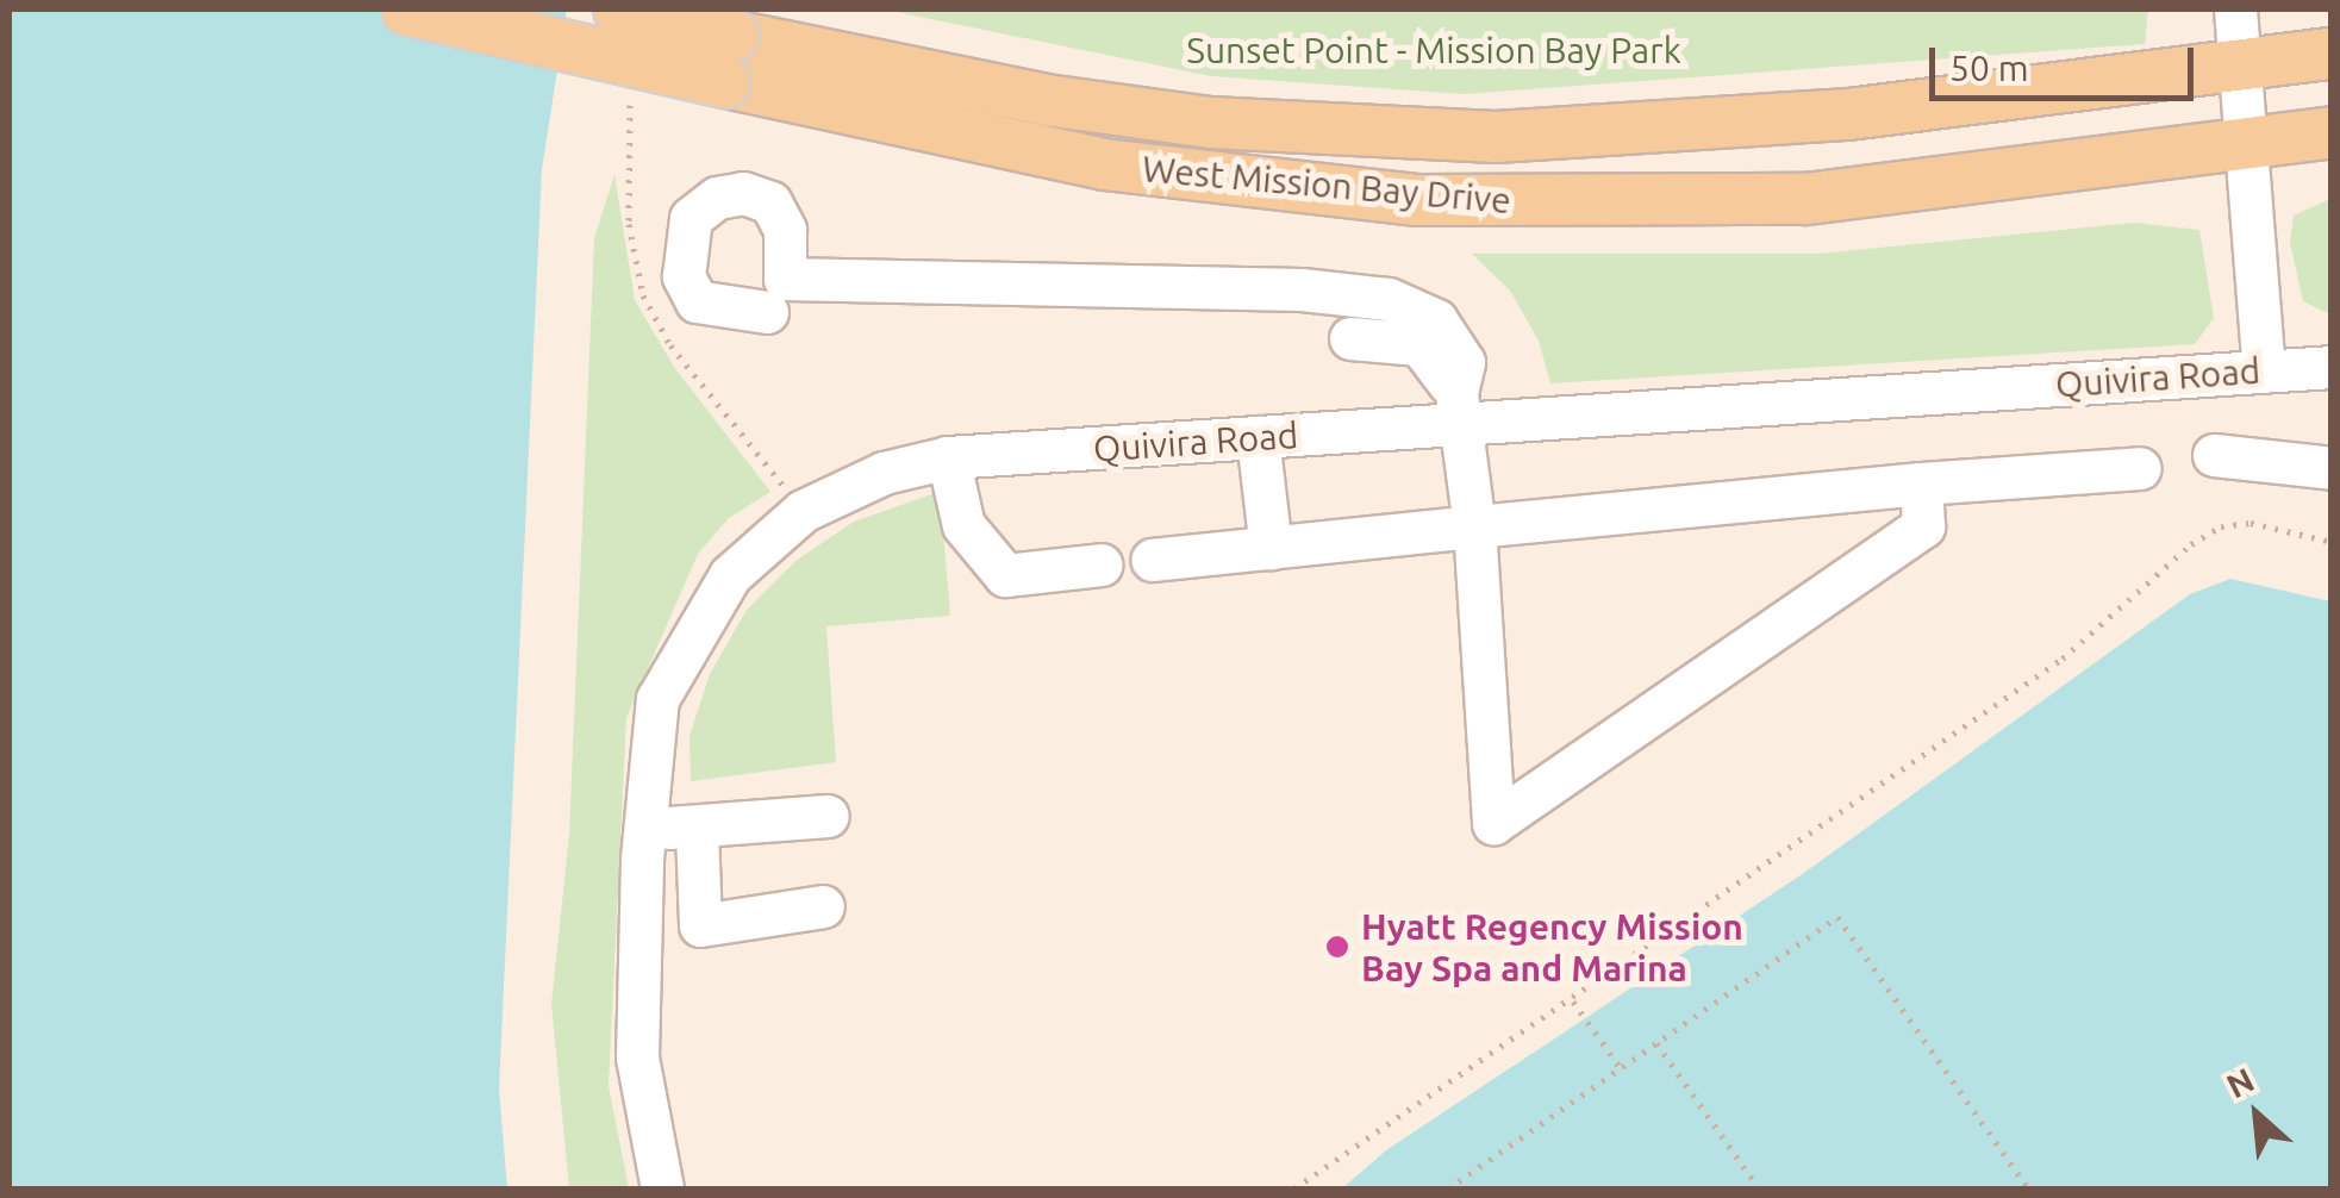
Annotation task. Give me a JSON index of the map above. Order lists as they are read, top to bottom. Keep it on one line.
{"streets":{"main road":["West Mission Bay Drive"],"street":["Quivira Road"]},"parks":["Sunset Point - Mission Bay Park"],"places":["Hyatt Regency Mission Bay Spa and Marina"],"scale_bar":"50 m","north":"top left"}
